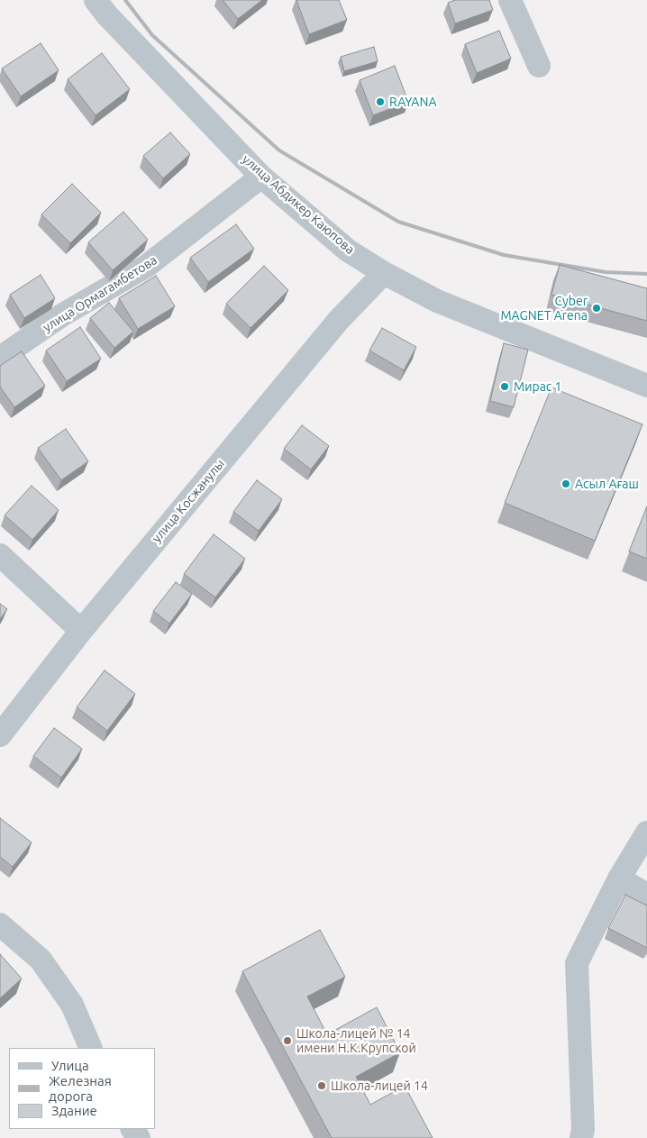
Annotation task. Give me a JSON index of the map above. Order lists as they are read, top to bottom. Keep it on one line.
{"streets":{"street":["улица Абдикер Каюпова","улица Ормагамбетова","улица Косжанулы"]},"crossings":[["улица Абдикер Каюпова","улица Ормагамбетова"],["улица Абдикер Каюпова","улица Косжанулы"]],"places":["RAYANA","Cyber MAGNET Arena","Мирас 1","Асыл Ағаш","Школа-лицей № 14 имени Н.К.Крупской","Школа-лицей 14"],"legend":["Улица","Железная дорога","Здание"]}
